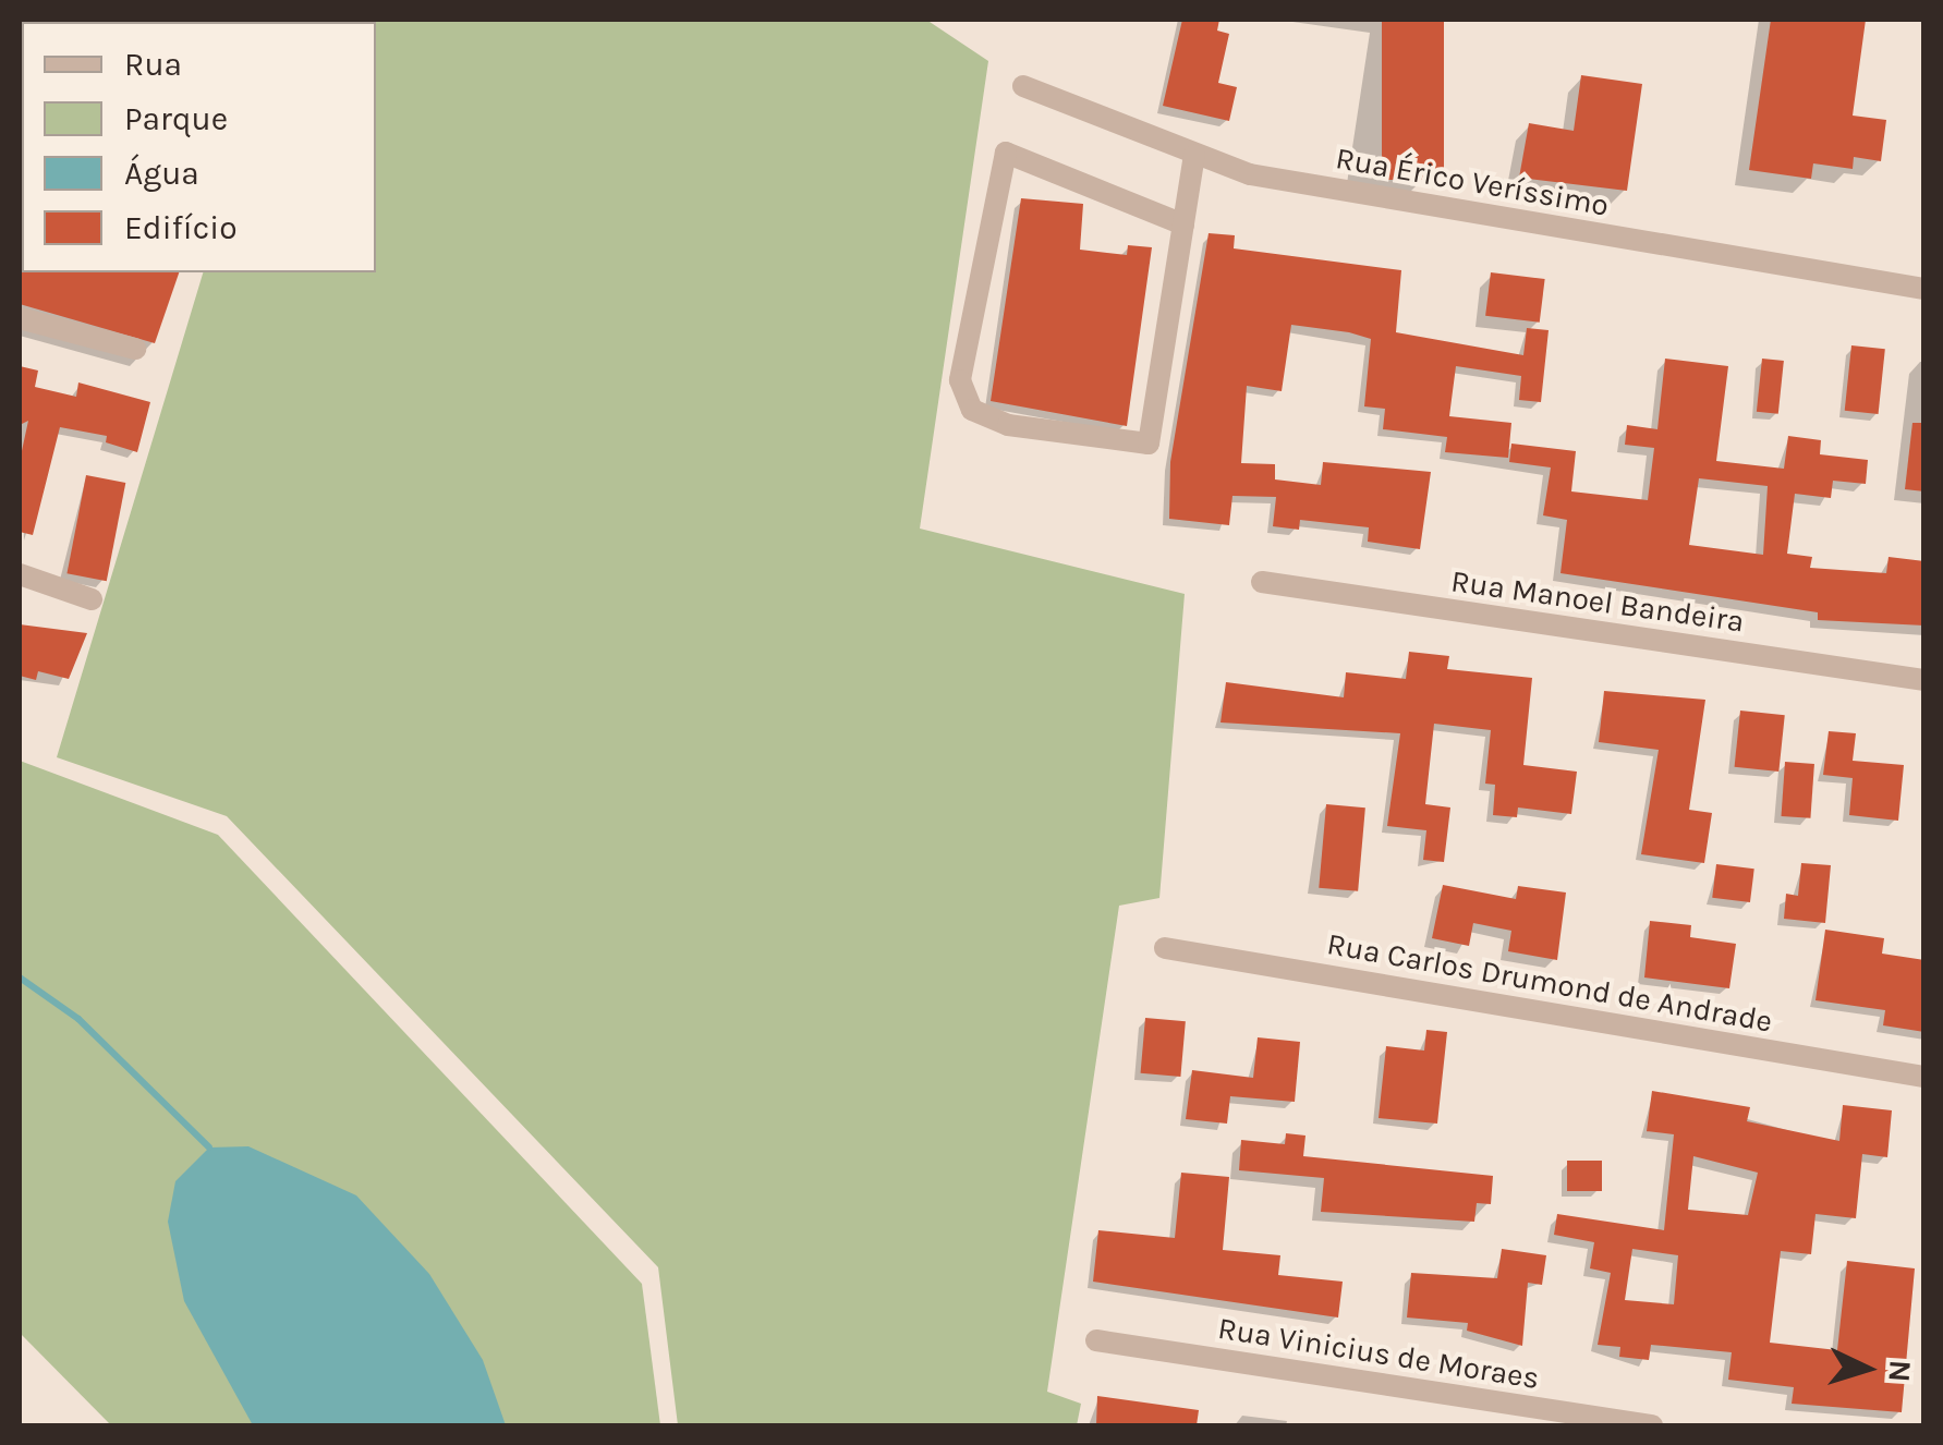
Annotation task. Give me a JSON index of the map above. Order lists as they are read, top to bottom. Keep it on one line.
{"streets":{"street":["Rua Érico Veríssimo","Rua Manoel Bandeira","Rua Carlos Drumond de Andrade","Rua Vinicius de Moraes"]},"legend":["Rua","Parque","Água","Edifício"],"north":"right"}
